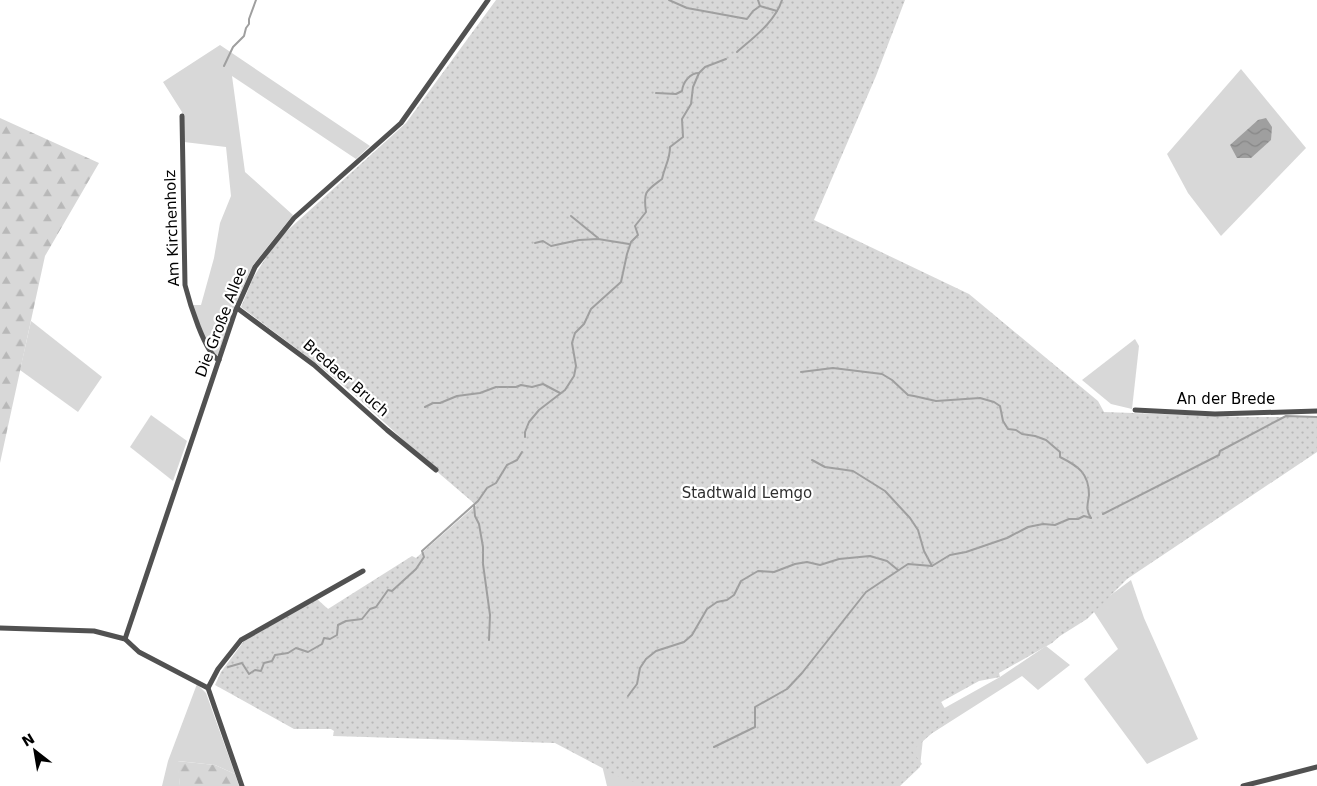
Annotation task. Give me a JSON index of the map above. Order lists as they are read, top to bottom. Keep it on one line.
{"streets":{"street":["Am Kirchenholz","Die Große Allee","Bredaer Bruch","An der Brede"]},"crossings":[["Am Kirchenholz","Die Große Allee"],["Die Große Allee","Bredaer Bruch"]],"parks":["Stadtwald Lemgo"],"north":"top left"}
